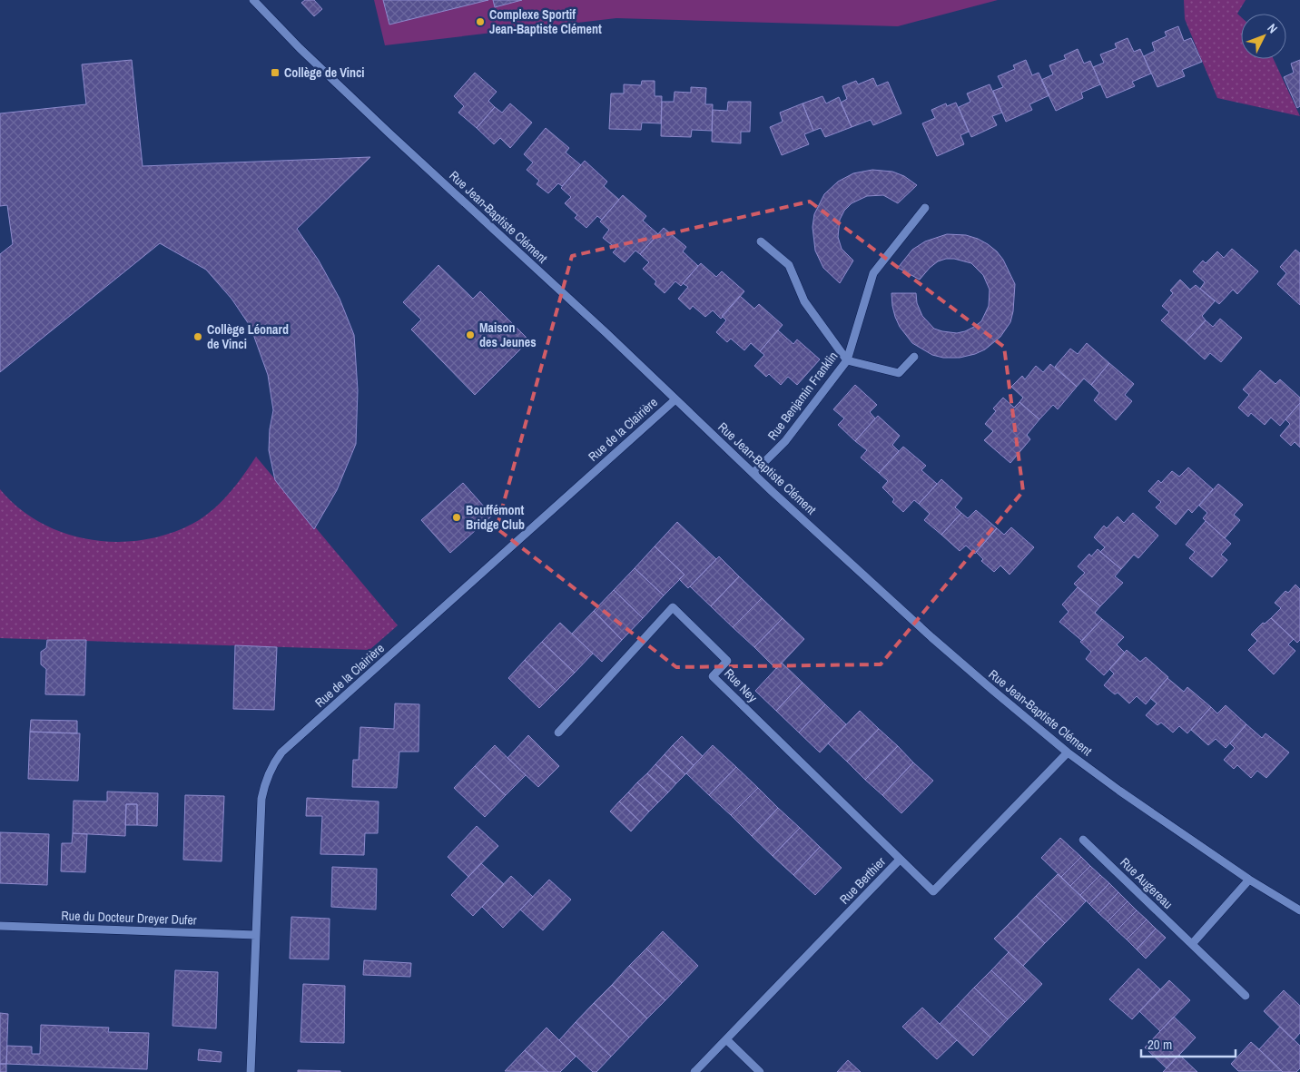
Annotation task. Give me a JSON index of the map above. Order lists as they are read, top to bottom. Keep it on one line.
{"streets":{"street":["Rue Jean-Baptiste Clément","Rue Benjamin Franklin","Rue de la Clairière","Rue Ney","Rue Berthier","Rue Augereau","Rue du Docteur Dreyer Dufer"]},"crossings":[["Rue Jean-Baptiste Clément","Rue Benjamin Franklin"],["Rue Jean-Baptiste Clément","Rue de la Clairière"],["Rue Jean-Baptiste Clément","Rue Berthier"],["Rue de la Clairière","Rue du Docteur Dreyer Dufer"],["Rue Ney","Rue Berthier"]],"places":{"other":["Complexe Sportif Jean-Baptiste Clément","Maison des Jeunes","Collège Léonard de Vinci","Bouffémont Bridge Club"],"transit":["Collège de Vinci"]},"scale_bar":"20 m","north":"top right"}
